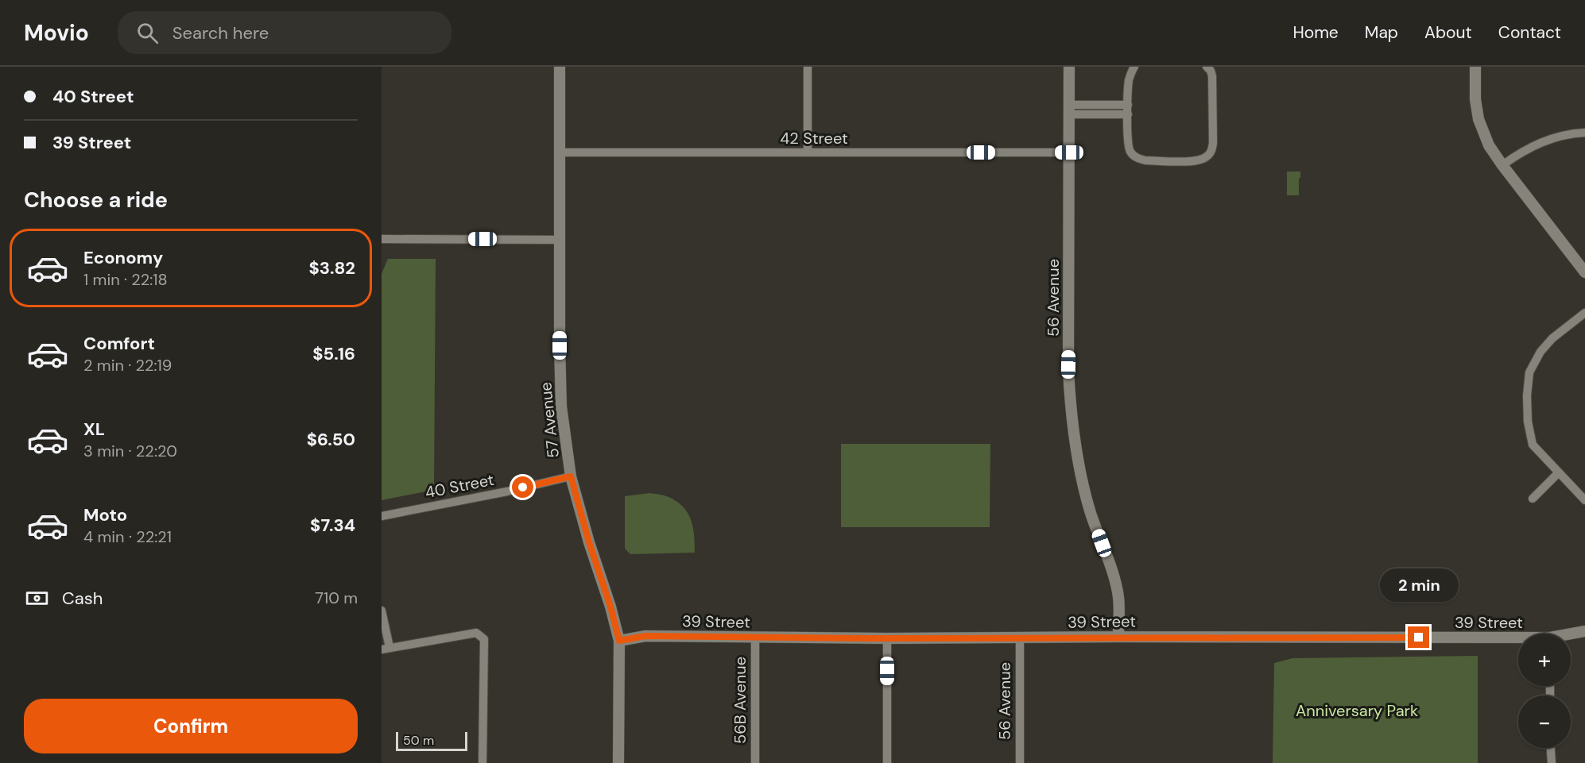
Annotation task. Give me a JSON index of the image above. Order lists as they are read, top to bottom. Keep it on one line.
{"streets":{"street":["42 Street","56 Avenue","57 Avenue","40 Street","39 Street","56B Avenue"]},"crossings":[["42 Street","56 Avenue"],["42 Street","57 Avenue"],["56 Avenue","39 Street"],["57 Avenue","40 Street"],["57 Avenue","39 Street"],["39 Street","56B Avenue"]],"parks":["Anniversary Park"],"scale_bar":"50 m","page":{"header":"Movio","search":"Search here","nav":["Home","Map","About","Contact"],"banner":["40 Street","39 Street"],"heading":"Choose a ride","list":[{"name":"Economy","note":"1 min · 22:18","value":"$3.82"},{"name":"Comfort","note":"2 min · 22:19","value":"$5.16"},{"name":"XL","note":"3 min · 22:20","value":"$6.50"},{"name":"Moto","note":"4 min · 22:21","value":"$7.34"}],"bubble":"2 min","pay":["Cash","710 m"],"map_buttons":["+","−"],"buttons":"Confirm","scale":"50 m"}}
